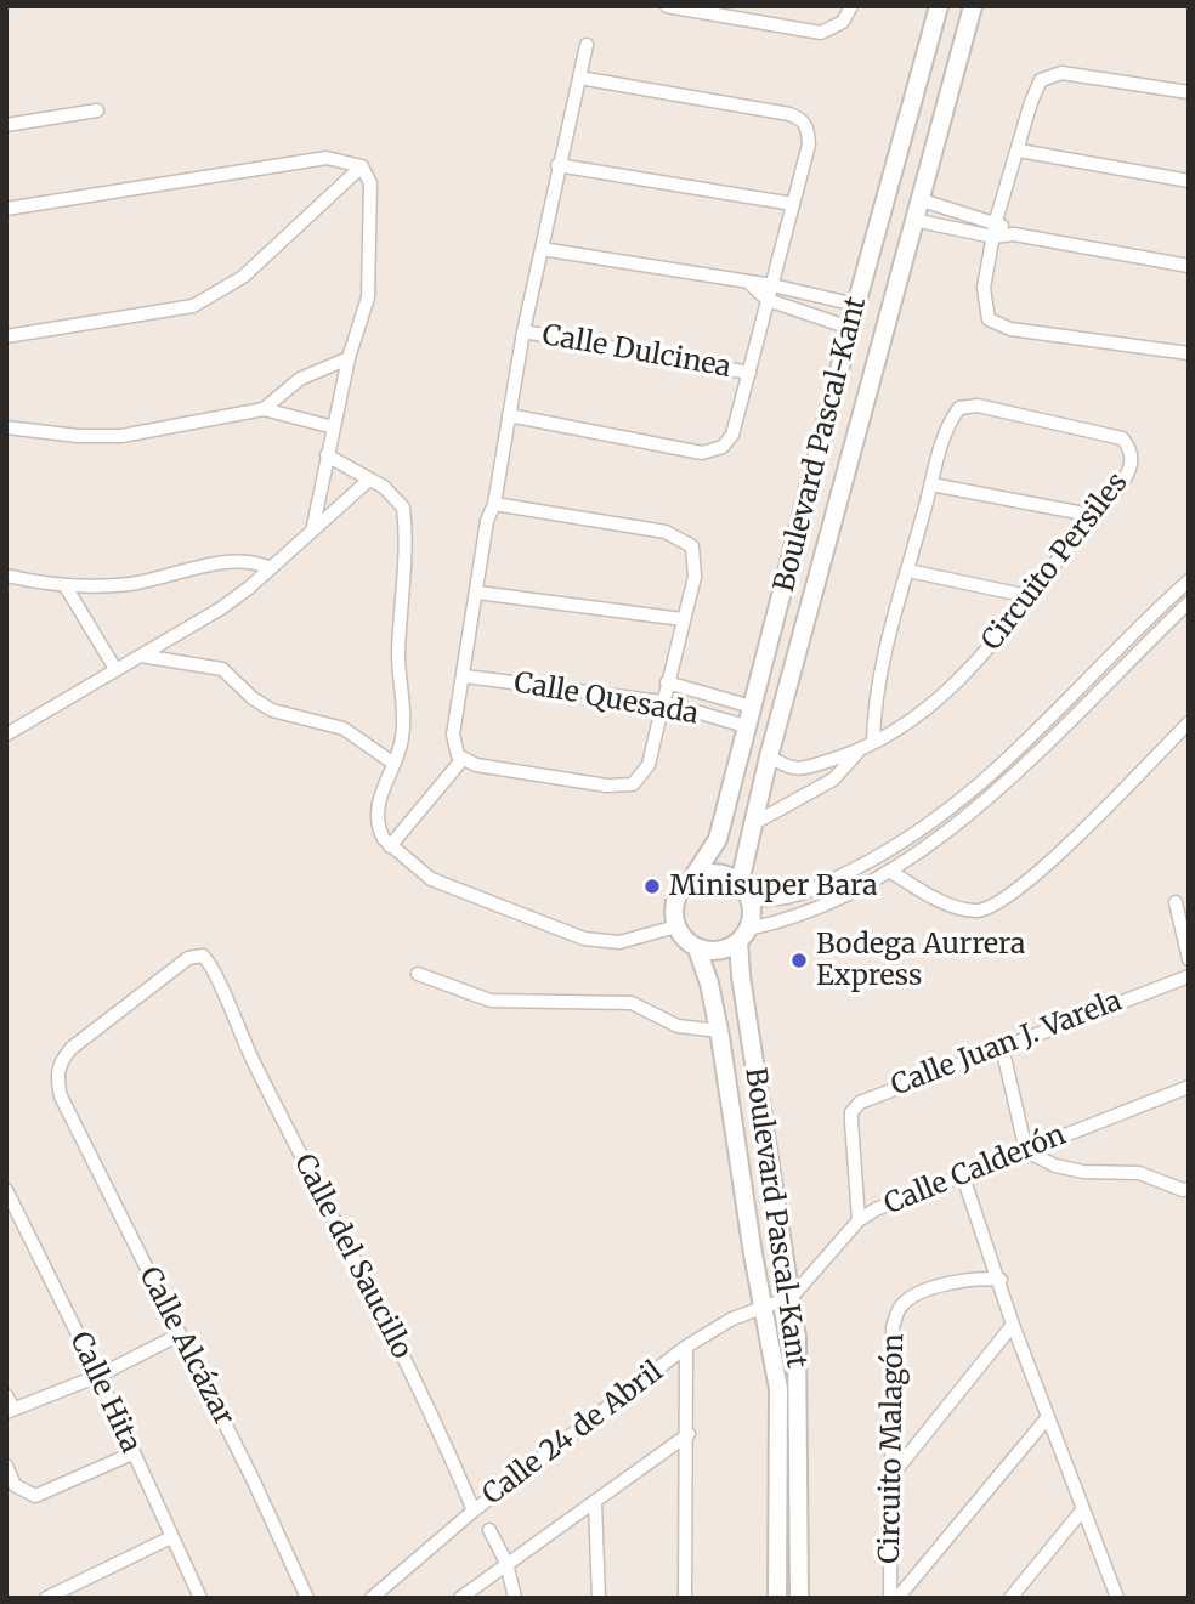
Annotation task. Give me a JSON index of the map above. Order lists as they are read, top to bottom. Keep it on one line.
{"streets":{"street":["Calle Dulcinea","Boulevard Pascal-Kant","Circuito Persiles","Calle Quesada","Calle Juan J. Varela","Calle Calderón","Calle del Saucillo","Calle Alcázar","Calle Hita","Calle 24 de Abril","Circuito Malagón"]},"crossings":[["Boulevard Pascal-Kant","Circuito Persiles"],["Boulevard Pascal-Kant","Calle Quesada"],["Boulevard Pascal-Kant","Calle Calderón"],["Boulevard Pascal-Kant","Calle 24 de Abril"],["Calle Juan J. Varela","Calle Calderón"],["Calle Calderón","Calle 24 de Abril"],["Calle del Saucillo","Calle Alcázar"],["Calle del Saucillo","Calle 24 de Abril"]],"places":["Minisuper Bara","Bodega Aurrera Express"]}
